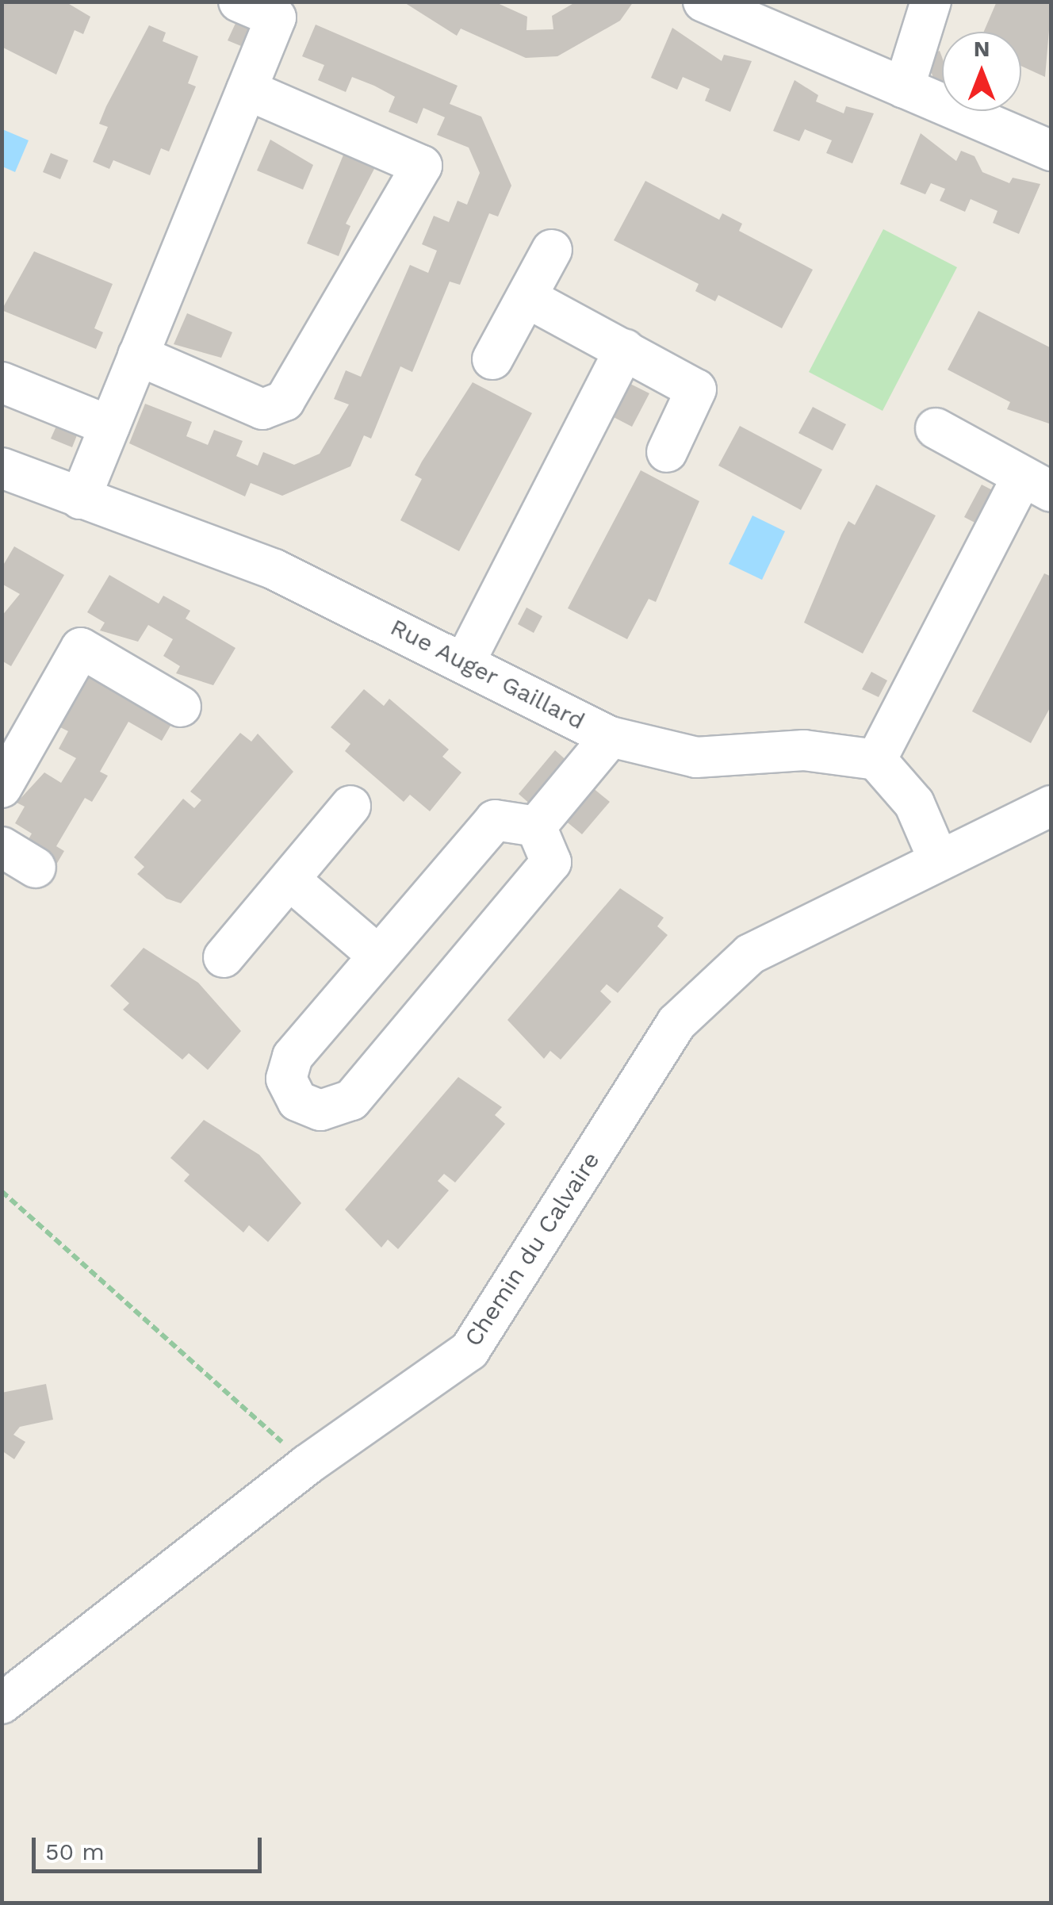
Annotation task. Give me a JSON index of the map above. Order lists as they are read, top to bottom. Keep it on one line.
{"streets":{"street":["Rue Auger Gaillard","Chemin du Calvaire"]},"scale_bar":"50 m","north":"top"}
